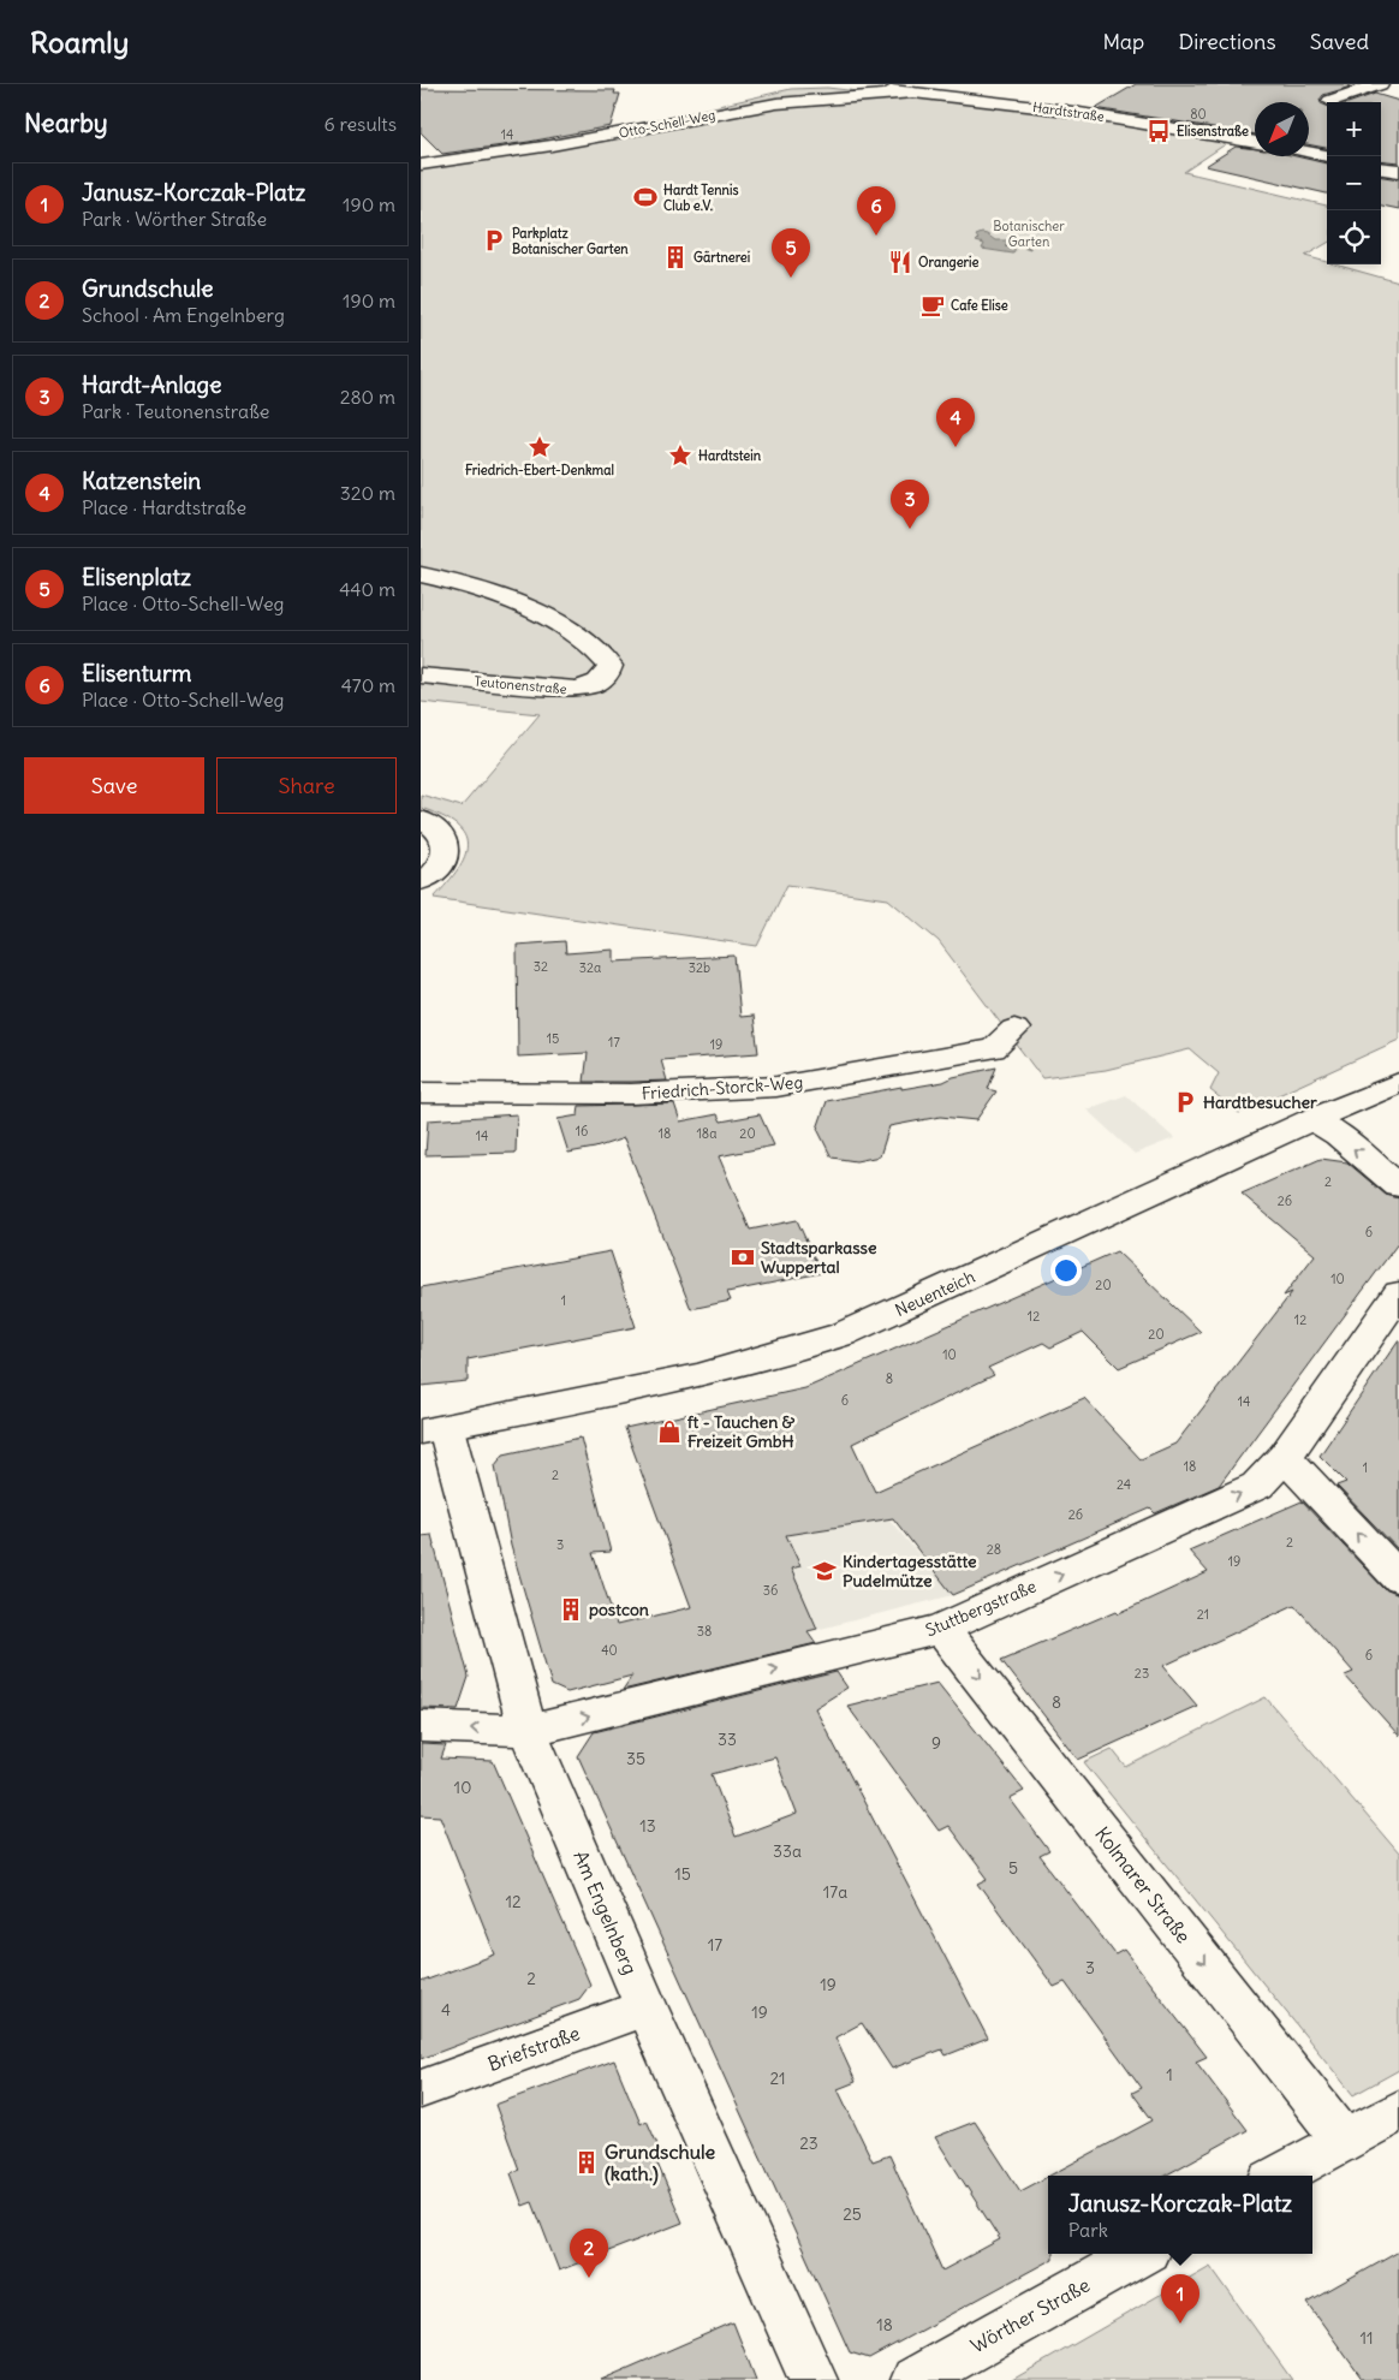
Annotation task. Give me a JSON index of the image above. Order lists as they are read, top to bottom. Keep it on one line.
{"streets":{"street":["Hardtstraße","Otto-Schell-Weg","Teutonenstraße","Friedrich-Storck-Weg","Neuenteich","Stuttbergstraße","Kolmarer Straße","Am Engelnberg","Briefstraße","Wörther Straße"]},"crossings":[["Hardtstraße","Otto-Schell-Weg"],["Neuenteich","Am Engelnberg"],["Stuttbergstraße","Kolmarer Straße"],["Stuttbergstraße","Am Engelnberg"],["Am Engelnberg","Briefstraße"]],"one_way":["Kolmarer Straße"],"parks":["Botanischer Garten"],"places":{"bus stop":["Elisenstraße"],"sports":["Hardt Tennis Club e.V."],"parking":["Parkplatz Botanischer Garten","Hardtbesucher"],"building":["Gärtnerei","postcon","Grundschule (kath.)"],"restaurant":["Orangerie"],"cafe":["Cafe Elise"],"place":["Friedrich-Ebert-Denkmal","Hardtstein"],"bank":["Stadtsparkasse Wuppertal"],"shop":["ft - Tauchen & Freizeit GmbH"],"school or university":["Kindertagesstätte Pudelmütze"]},"house_numbers":["80","14","32","32a","32b","15","17","19","16","18","18a","20","14","2","26","6","10","20","1","12","12","20","10","8","6","14","18","1","2","24","26","2","3","28","19","36","21","38","40","6","23","8","33","9","35","10","13","33a","5","15","17a","12","17","3","2","19","4","19","1","21","23","25","18","11"],"north":"bottom left","page":{"header":"Roamly","nav":["Map","Directions","Saved"],"heading":["Nearby","6 results"],"map_buttons":["+","−"],"list":[{"mark":"1","name":"Janusz-Korczak-Platz","note":"Park · Wörther Straße","value":"190 m"},{"mark":"2","name":"Grundschule","note":"School · Am Engelnberg","value":"190 m"},{"mark":"3","name":"Hardt-Anlage","note":"Park · Teutonenstraße","value":"280 m"},{"mark":"4","name":"Katzenstein","note":"Place · Hardtstraße","value":"320 m"},{"mark":"5","name":"Elisenplatz","note":"Place · Otto-Schell-Weg","value":"440 m"},{"mark":"6","name":"Elisenturm","note":"Place · Otto-Schell-Weg","value":"470 m"}],"pins":["6","5","4","3","2","1"],"buttons":["Save","Share"],"popup":["Janusz-Korczak-Platz","Park"]}}
